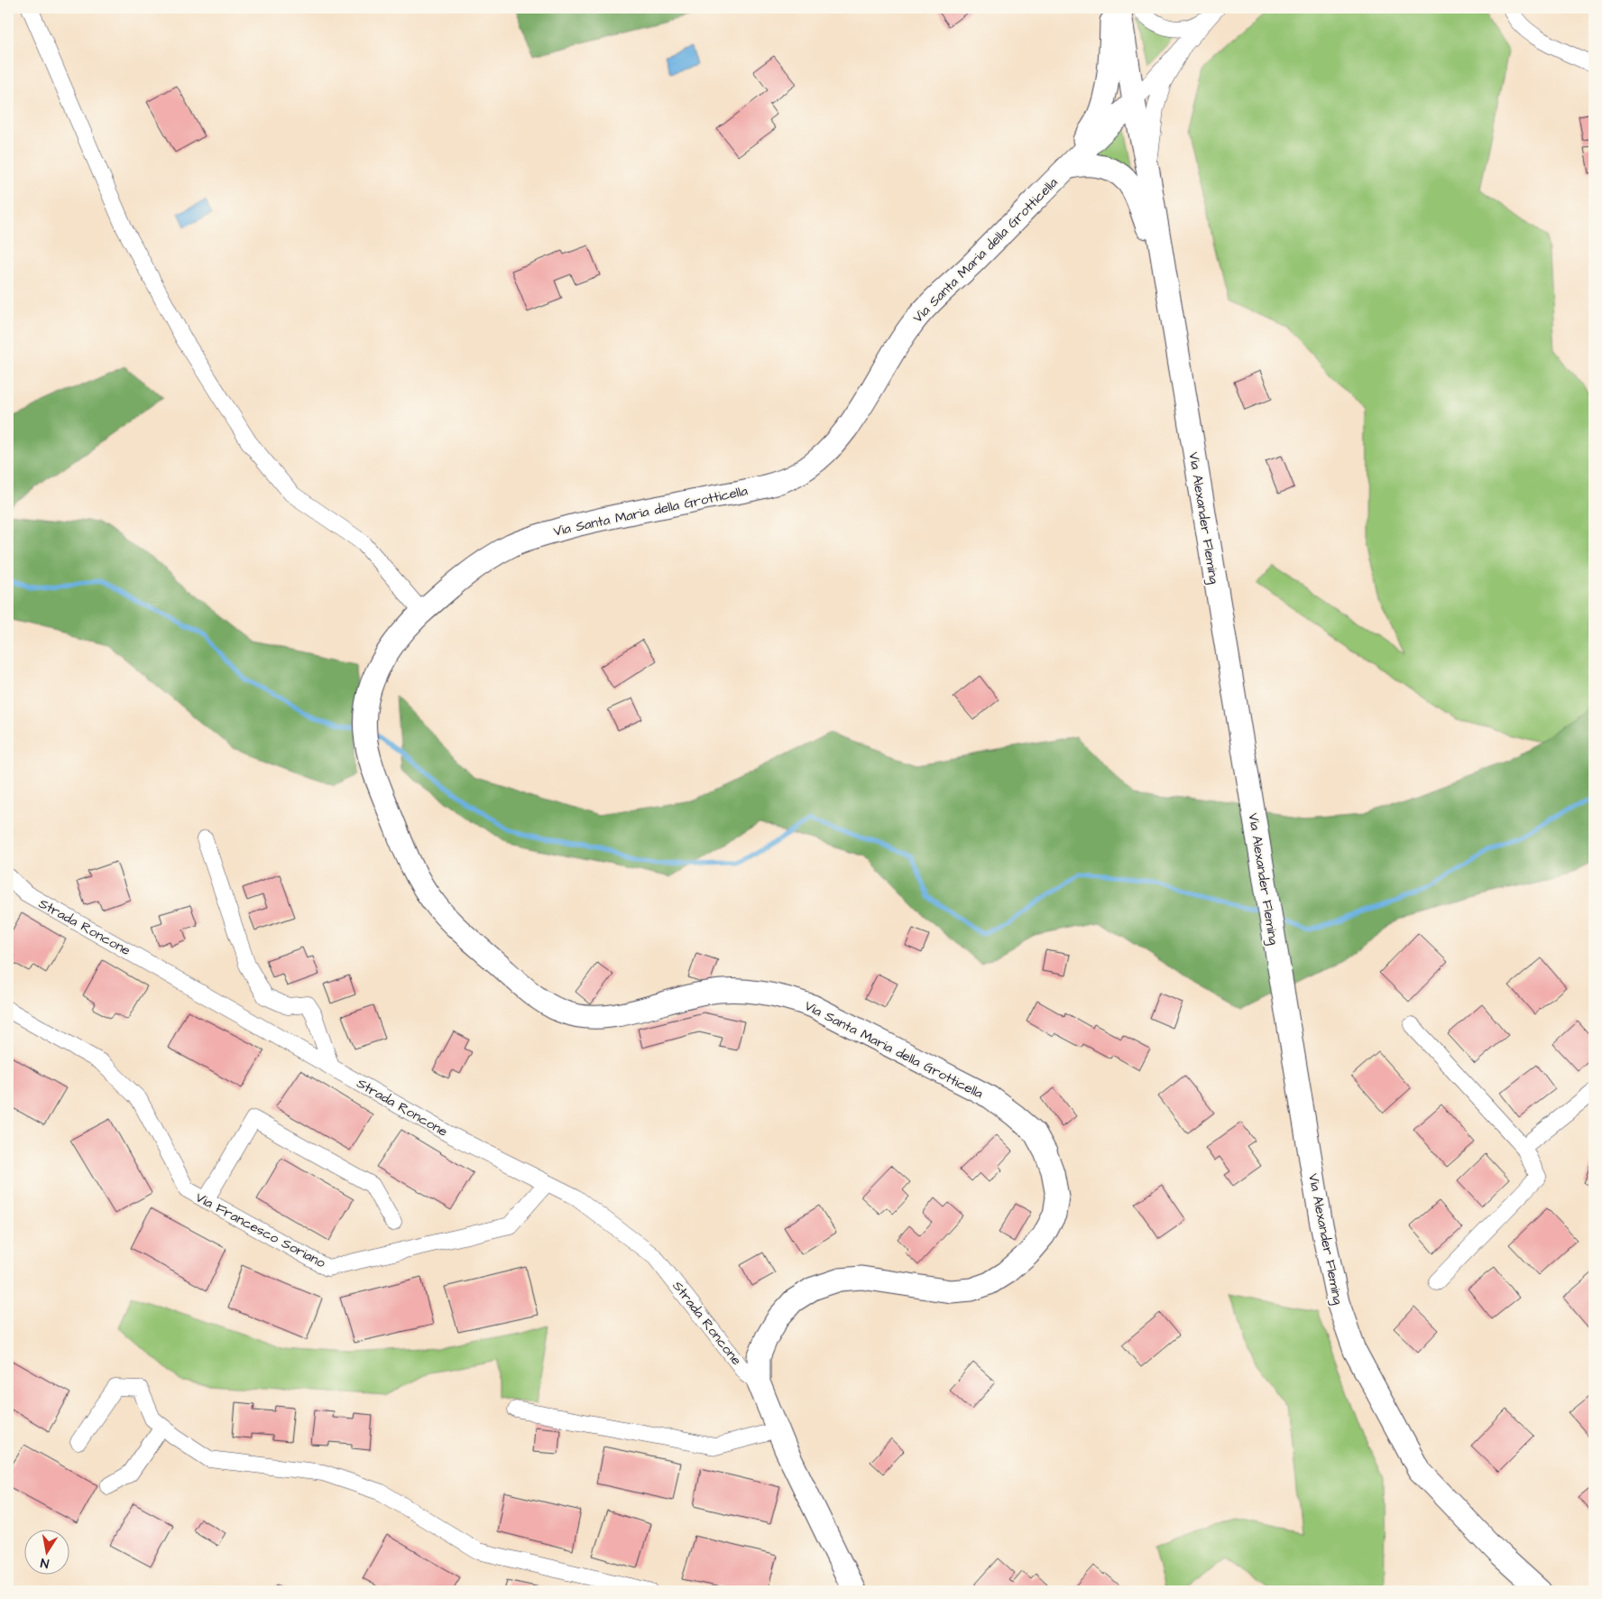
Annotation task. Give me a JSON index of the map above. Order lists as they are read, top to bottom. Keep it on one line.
{"streets":{"street":["Via Santa Maria della Grotticella","Via Alexander Fleming","Strada Roncone","Via Francesco Soriano"]},"crossings":[["Via Santa Maria della Grotticella","Strada Roncone"],["Strada Roncone","Via Francesco Soriano"]],"north":"bottom"}
